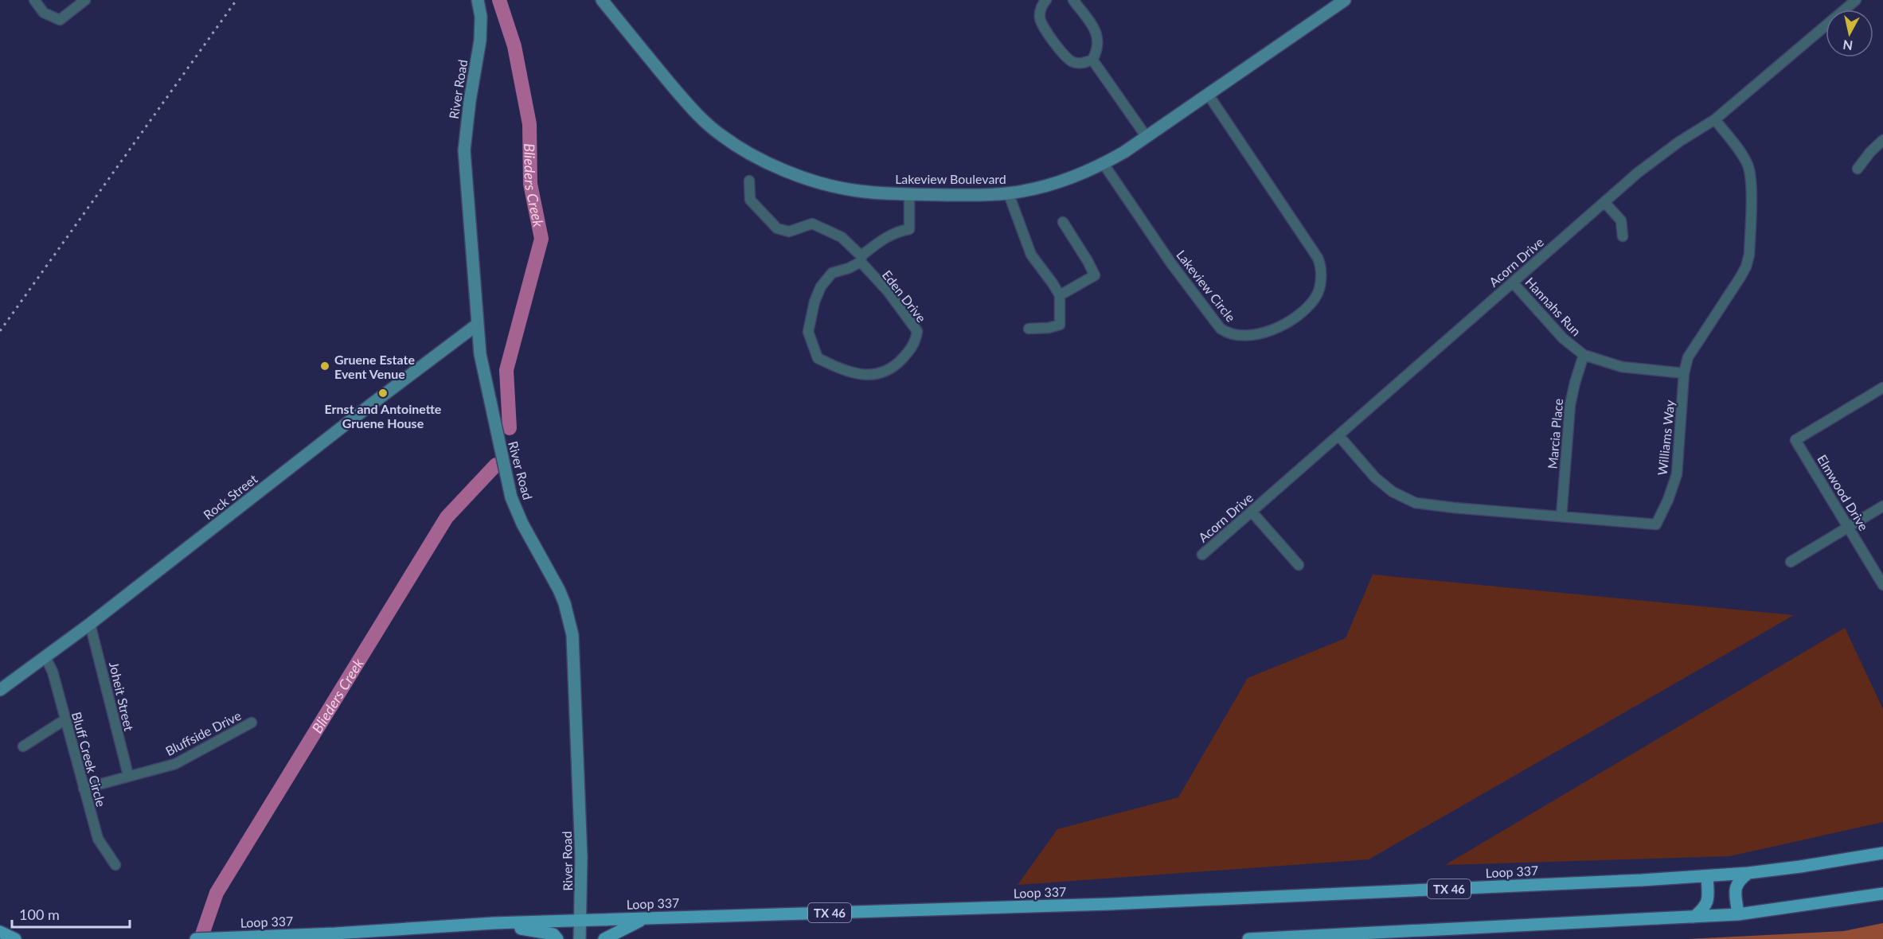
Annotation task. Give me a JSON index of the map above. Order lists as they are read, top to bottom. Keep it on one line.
{"streets":{"main road":["Loop 337","TX 46"],"street":["River Road","Lakeview Boulevard","Acorn Drive","Lakeview Circle","Eden Drive","Hannahs Run","Marcia Place","Williams Way","Elmwood Drive","Rock Street","Joheit Street","Bluffside Drive","Bluff Creek Circle"]},"crossings":[["River Road","Rock Street"],["River Road","Loop 337"],["Lakeview Boulevard","Lakeview Circle"],["Lakeview Boulevard","Eden Drive"],["Acorn Drive","Hannahs Run"],["Acorn Drive","Williams Way"],["Hannahs Run","Marcia Place"],["Hannahs Run","Williams Way"],["Marcia Place","Williams Way"],["Rock Street","Joheit Street"],["Rock Street","Bluff Creek Circle"],["Joheit Street","Bluffside Drive"],["Bluffside Drive","Bluff Creek Circle"]],"water":["Blieders Creek"],"places":["Gruene Estate Event Venue","Ernst and Antoinette Gruene House"],"scale_bar":"100 m","north":"bottom"}
